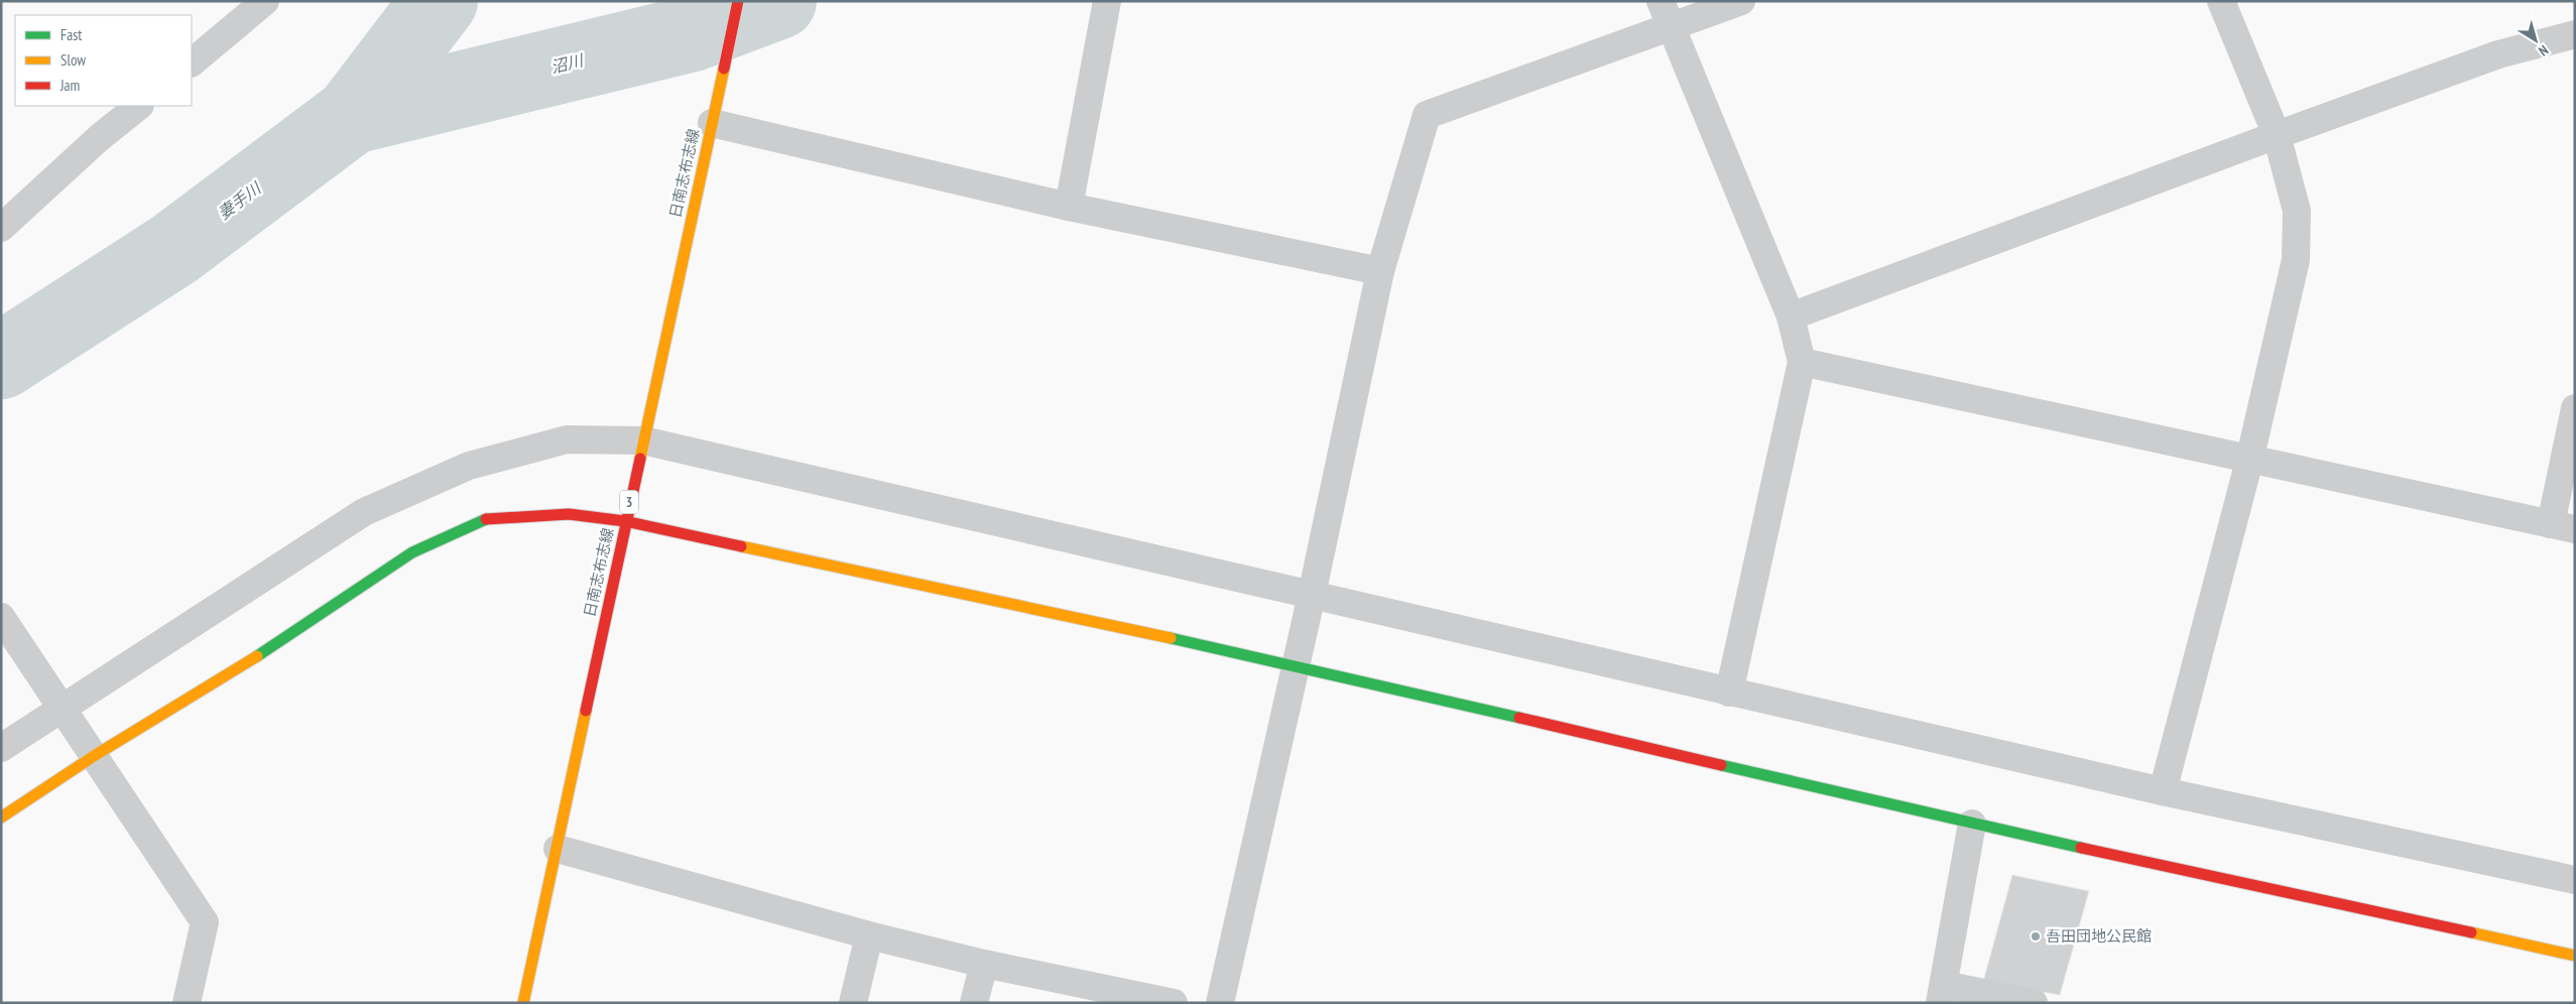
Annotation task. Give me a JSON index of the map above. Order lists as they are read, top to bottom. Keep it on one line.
{"streets":{"street":["日南志布志線","3"]},"water":["沼川","妻手川"],"places":["吾田団地公民館"],"legend":["Fast","Slow","Jam"],"north":"bottom right"}
